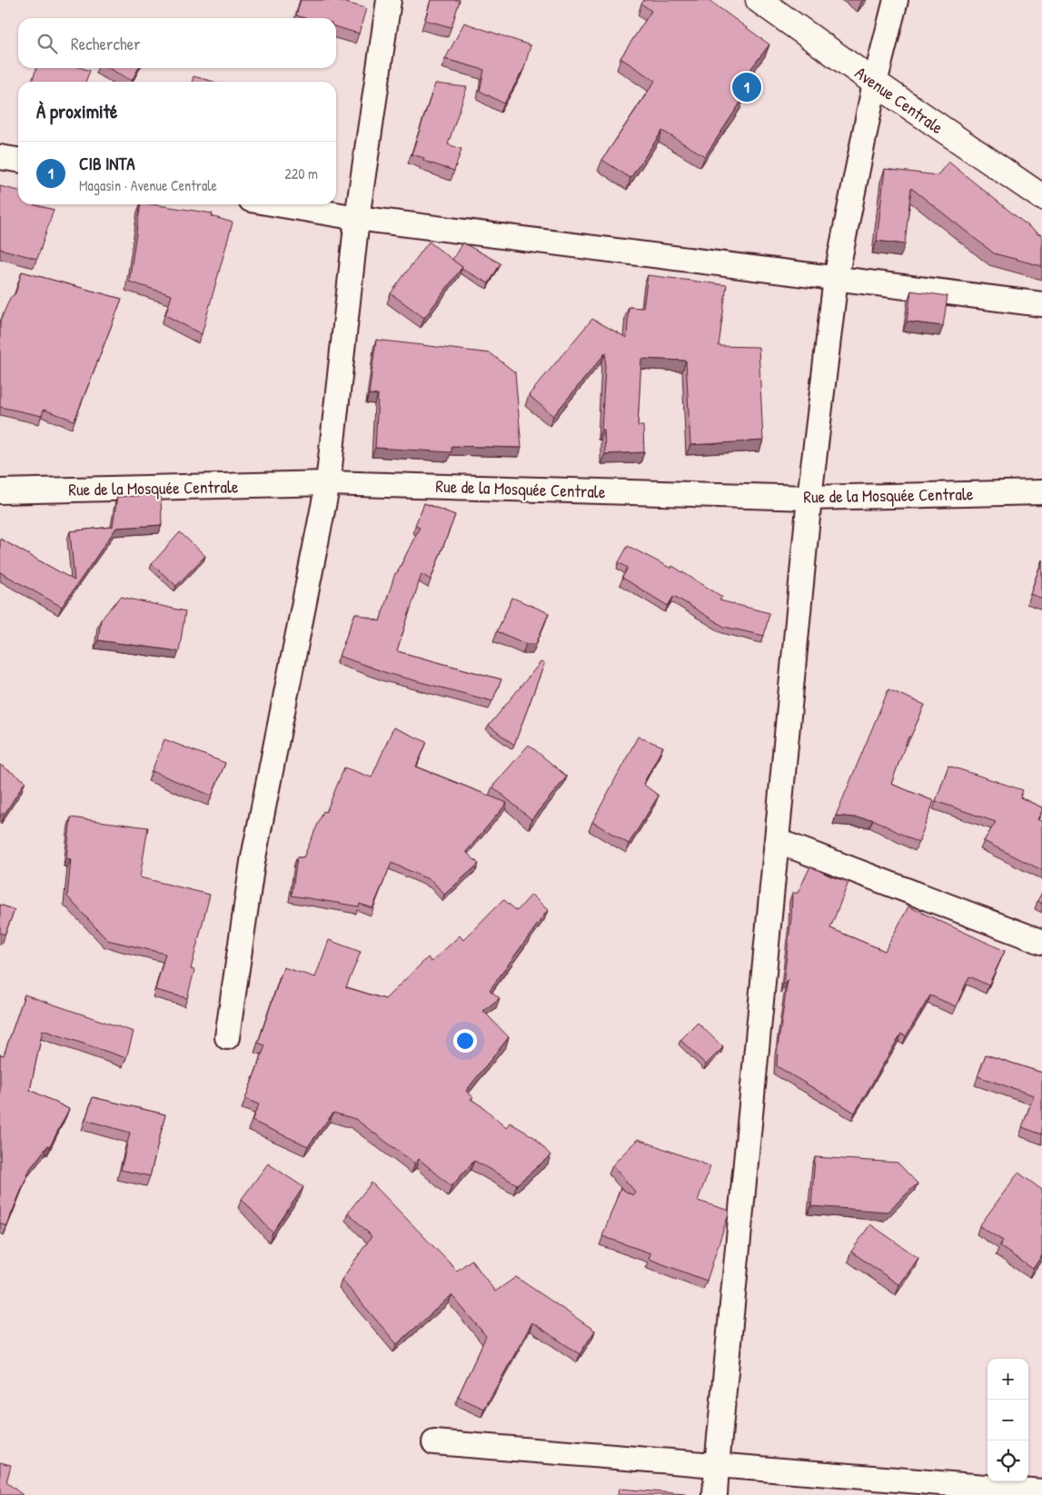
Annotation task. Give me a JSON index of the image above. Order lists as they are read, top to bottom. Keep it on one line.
{"streets":{"main road":["Avenue Centrale"],"street":["Rue de la Mosquée Centrale"]},"page":{"search":"Rechercher","pins":"1","heading":"À proximité","list":[{"mark":"1","name":"CIB INTA","note":"Magasin · Avenue Centrale","value":"220 m"}],"map_buttons":["+","−"]}}
